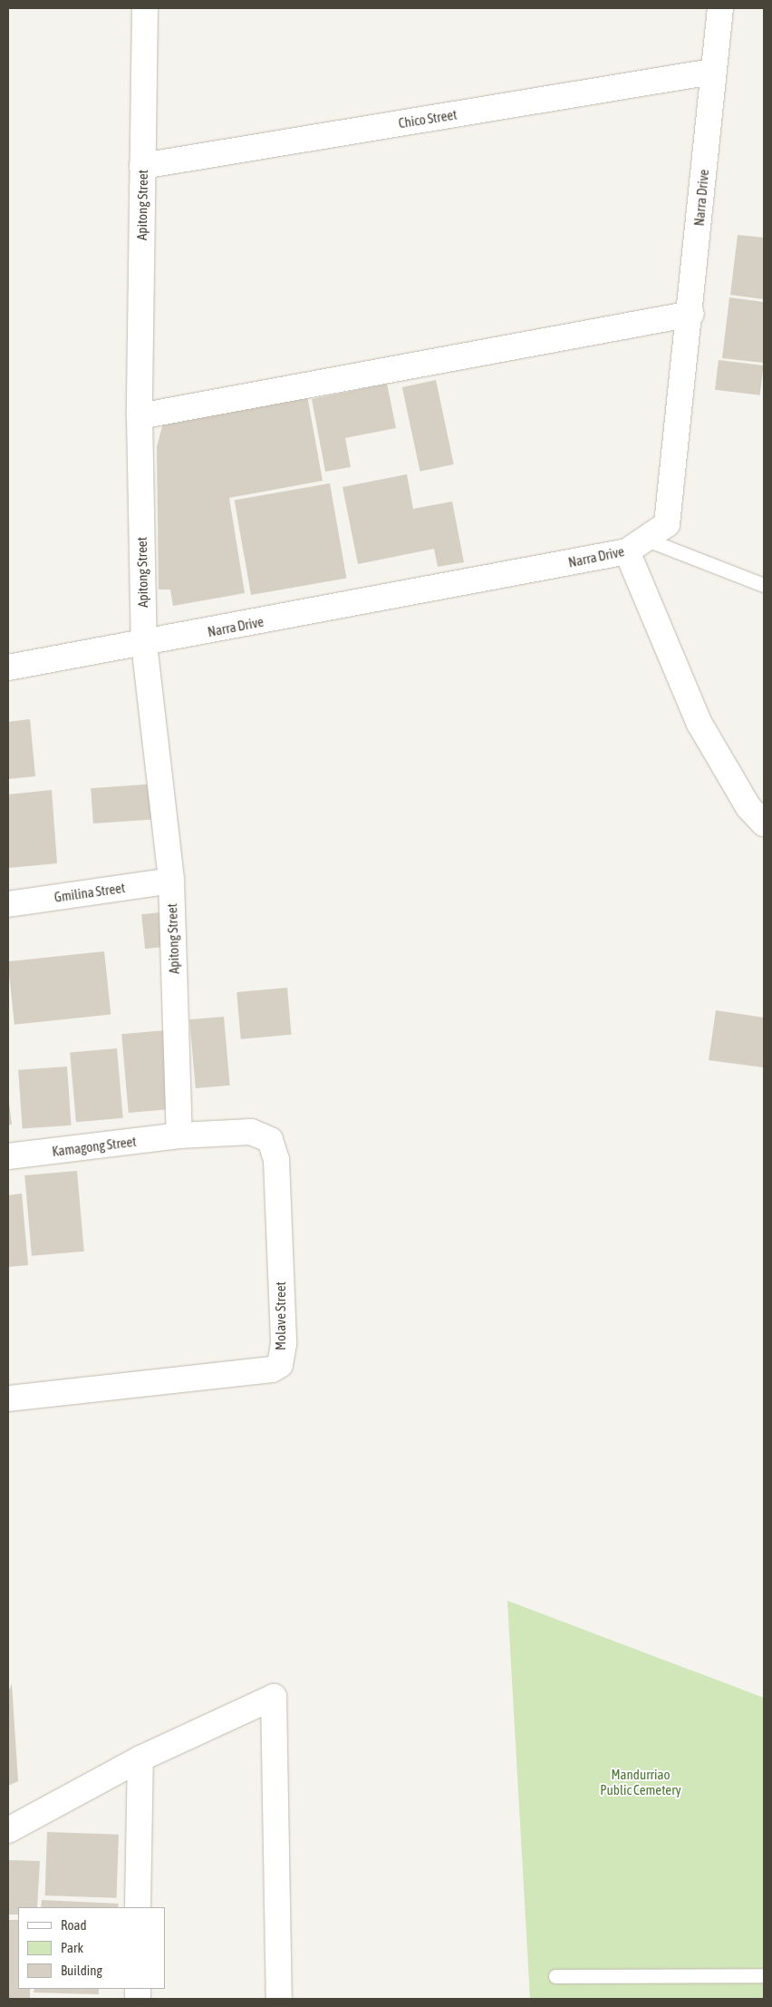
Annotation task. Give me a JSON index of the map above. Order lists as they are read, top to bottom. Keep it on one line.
{"streets":{"street":["Chico Street","Narra Drive","Apitong Street","Gmilina Street","Kamagong Street","Molave Street"]},"crossings":[["Chico Street","Narra Drive"],["Chico Street","Apitong Street"],["Narra Drive","Apitong Street"],["Apitong Street","Gmilina Street"],["Apitong Street","Kamagong Street"],["Apitong Street","Molave Street"],["Kamagong Street","Molave Street"]],"parks":["Mandurriao Public Cemetery"],"legend":["Road","Park","Building"]}
